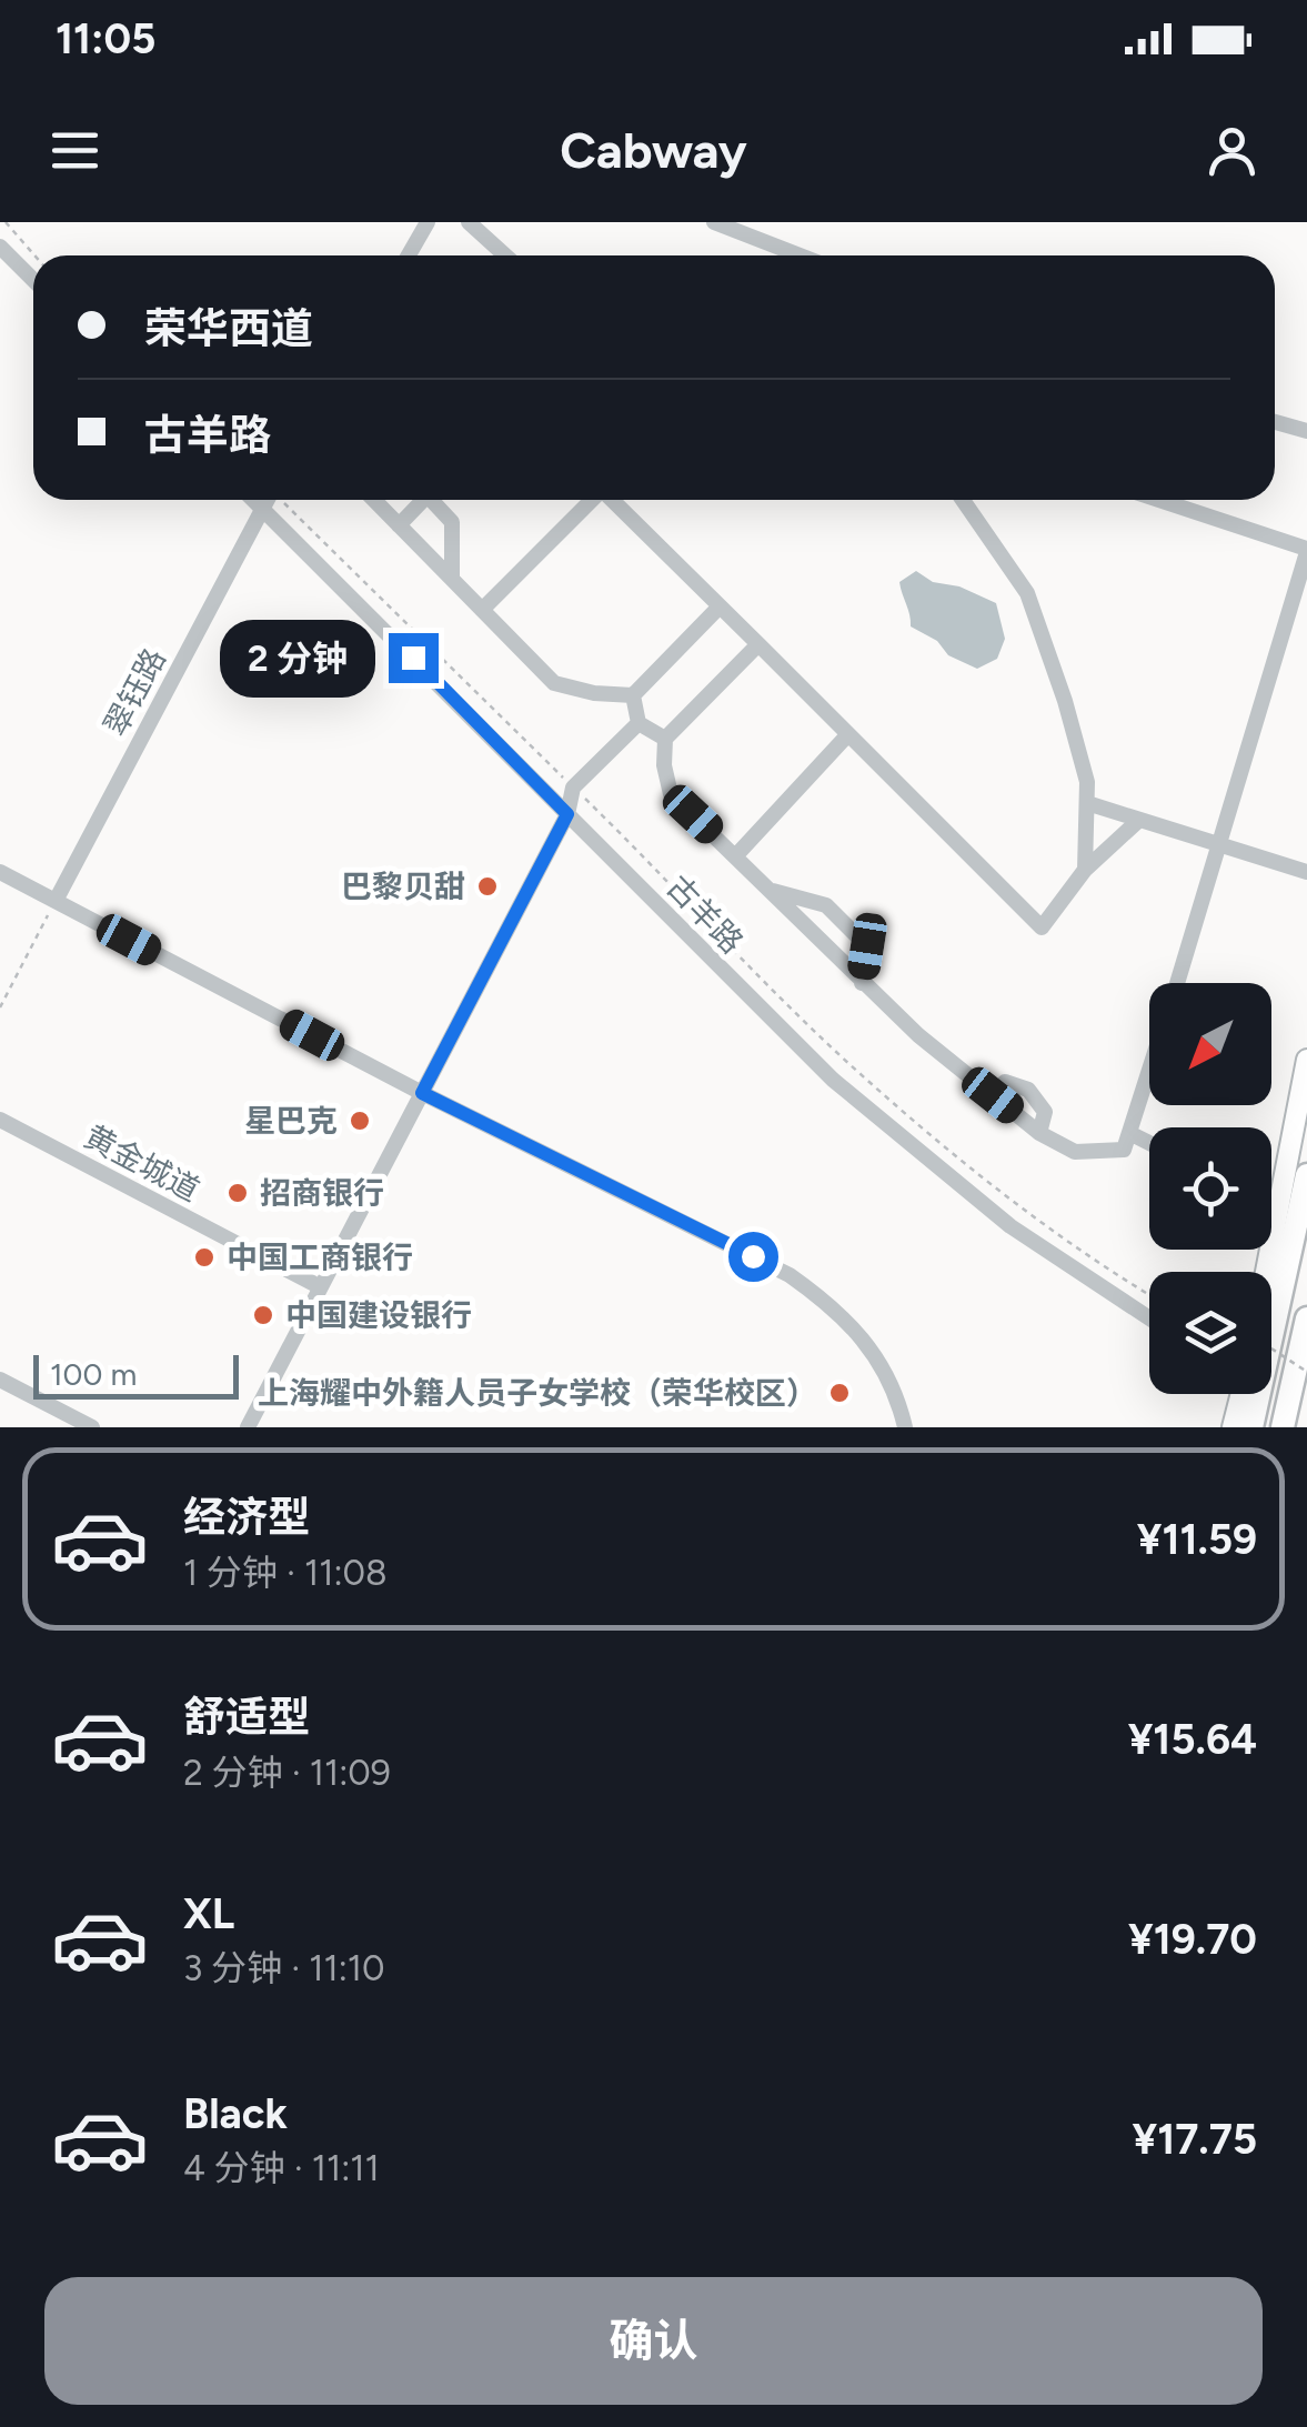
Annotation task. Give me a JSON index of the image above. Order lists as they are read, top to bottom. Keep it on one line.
{"streets":{"street":["翠钰路","古羊路","黄金城道"]},"crossings":[["翠钰路","古羊路"]],"places":["巴黎贝甜","星巴克","招商银行","中国工商银行","中国建设银行","上海耀中外籍人员子女学校（荣华校区）"],"scale_bar":"100 m","north":"bottom left","page":{"status":"11:05","header":"Cabway","banner":["荣华西道","古羊路"],"bubble":"2 分钟","scale":"100 m","list":[{"name":"经济型","note":"1 分钟 · 11:08","value":"¥11.59"},{"name":"舒适型","note":"2 分钟 · 11:09","value":"¥15.64"},{"name":"XL","note":"3 分钟 · 11:10","value":"¥19.70"},{"name":"Black","note":"4 分钟 · 11:11","value":"¥17.75"}],"buttons":"确认"}}
